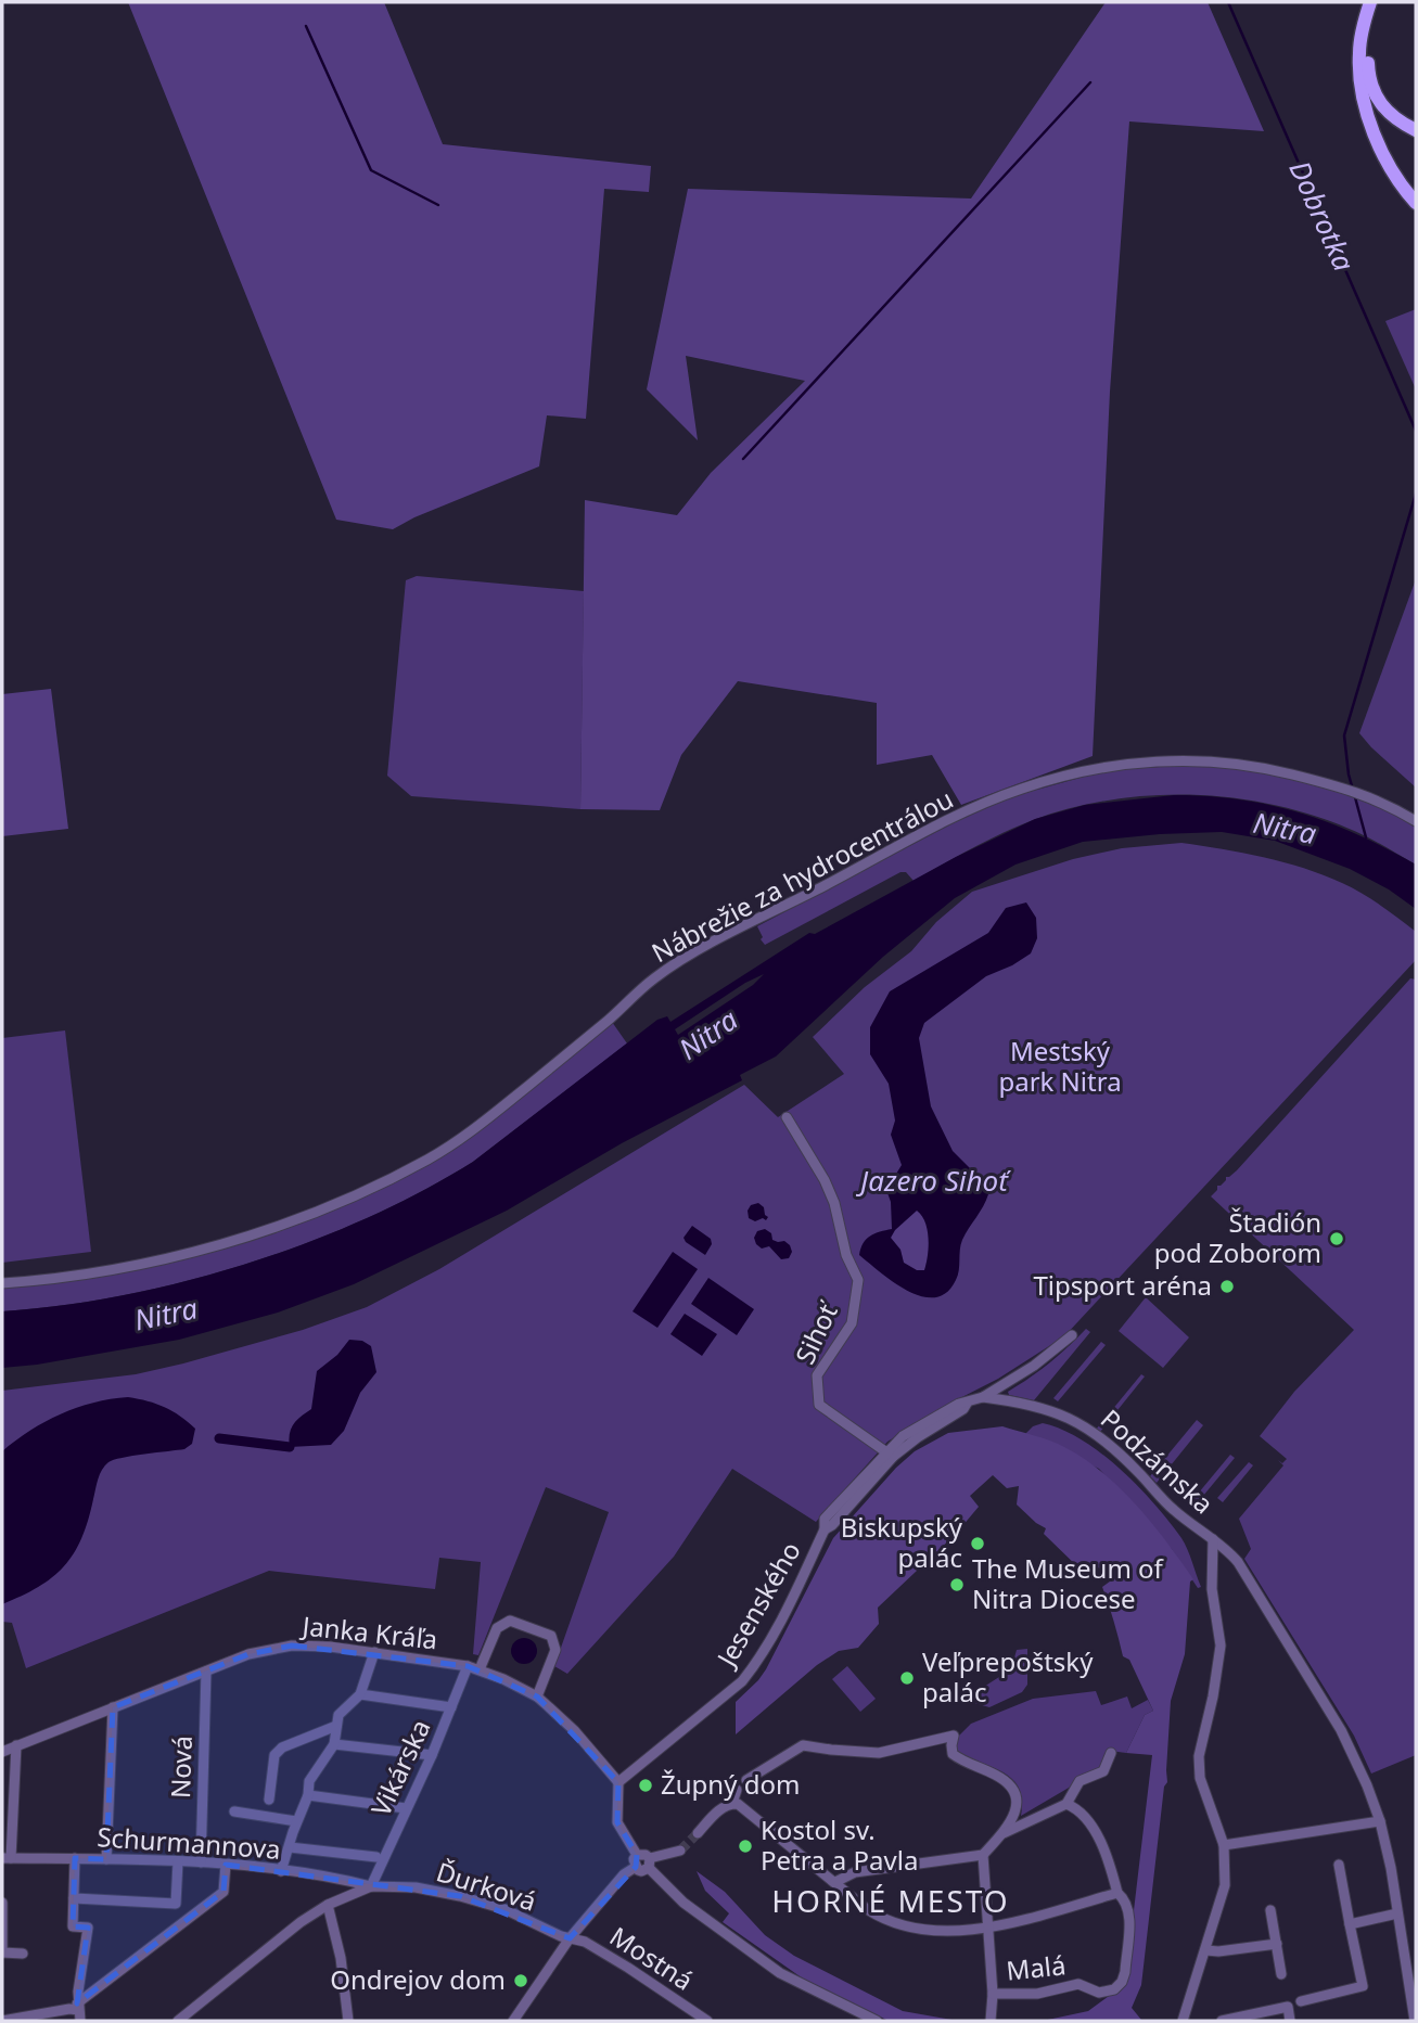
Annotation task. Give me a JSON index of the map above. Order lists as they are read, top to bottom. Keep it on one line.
{"streets":{"street":["Nábrežie za hydrocentrálou","Sihoť","Podzámska","Jesenského","Janka Kráľa","Nová","Vikárska","Schurmannova","Ďurková","Mostná","Malá"]},"crossings":[["Sihoť","Jesenského"],["Podzámska","Jesenského"],["Jesenského","Janka Kráľa"],["Janka Kráľa","Nová"],["Janka Kráľa","Vikárska"],["Nová","Schurmannova"],["Vikárska","Schurmannova"],["Vikárska","Ďurková"],["Schurmannova","Ďurková"],["Ďurková","Mostná"]],"districts":["HORNÉ MESTO"],"water":["Dobrotka","Nitra","Jazero Sihoť"],"parks":["Mestský park Nitra"],"places":["Štadión pod Zoborom","Tipsport aréna","Biskupský palác","The Museum of Nitra Diocese","Veľprepoštský palác","Župný dom","Kostol sv. Petra a Pavla","Ondrejov dom"]}
